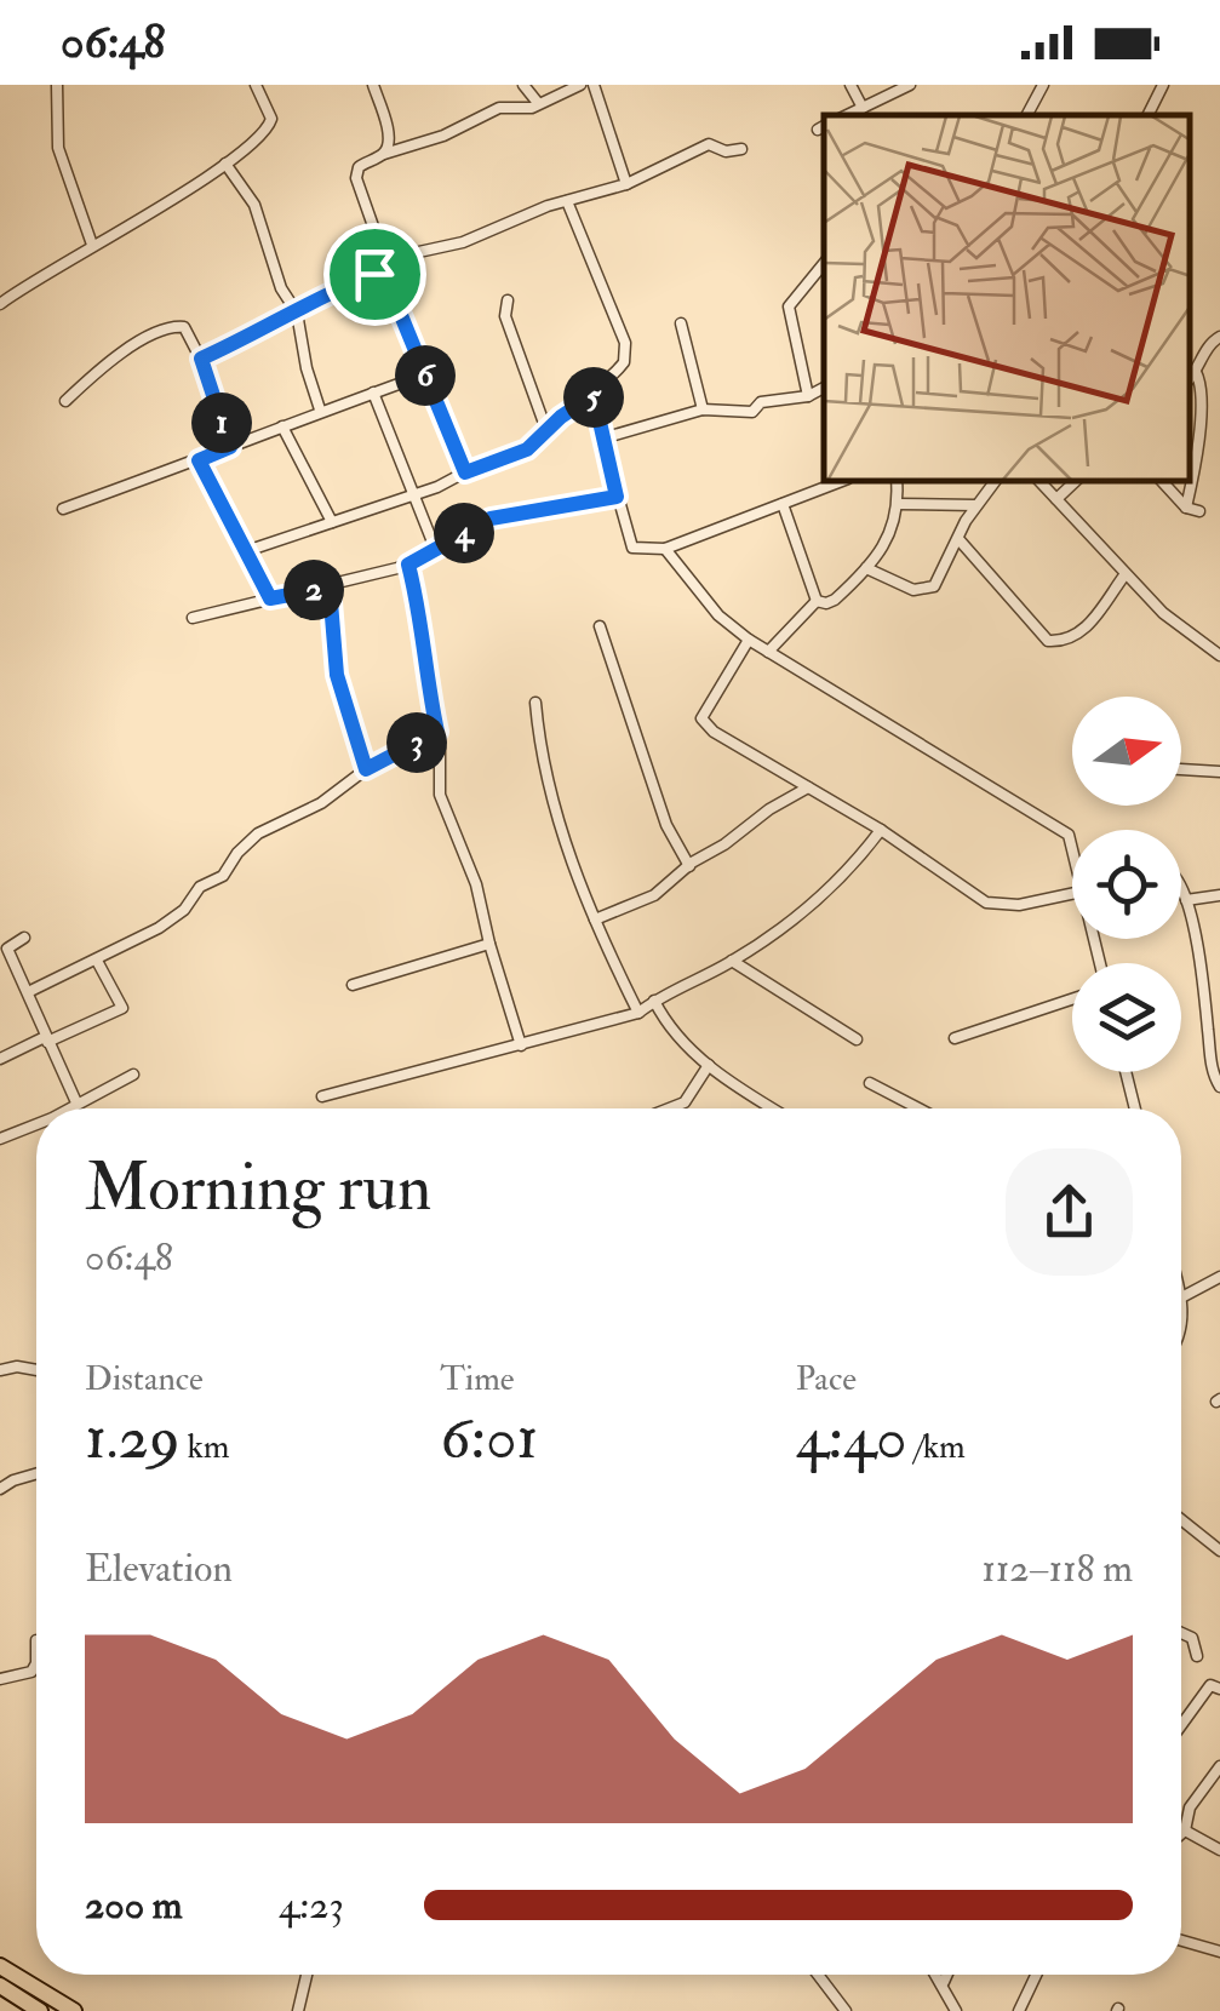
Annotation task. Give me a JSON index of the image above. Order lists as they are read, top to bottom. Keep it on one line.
{"north":"right","page":{"status":"06:48","pins":["6","5","1","4","2","3"],"heading":["Morning run","06:48"],"stats":[["Distance","1.29 km"],["Time","6:01"],["Pace","4:40 /km"]],"chart":["Elevation","112–118 m"],"list":[{"name":"200 m","note":"4:23"}]}}
